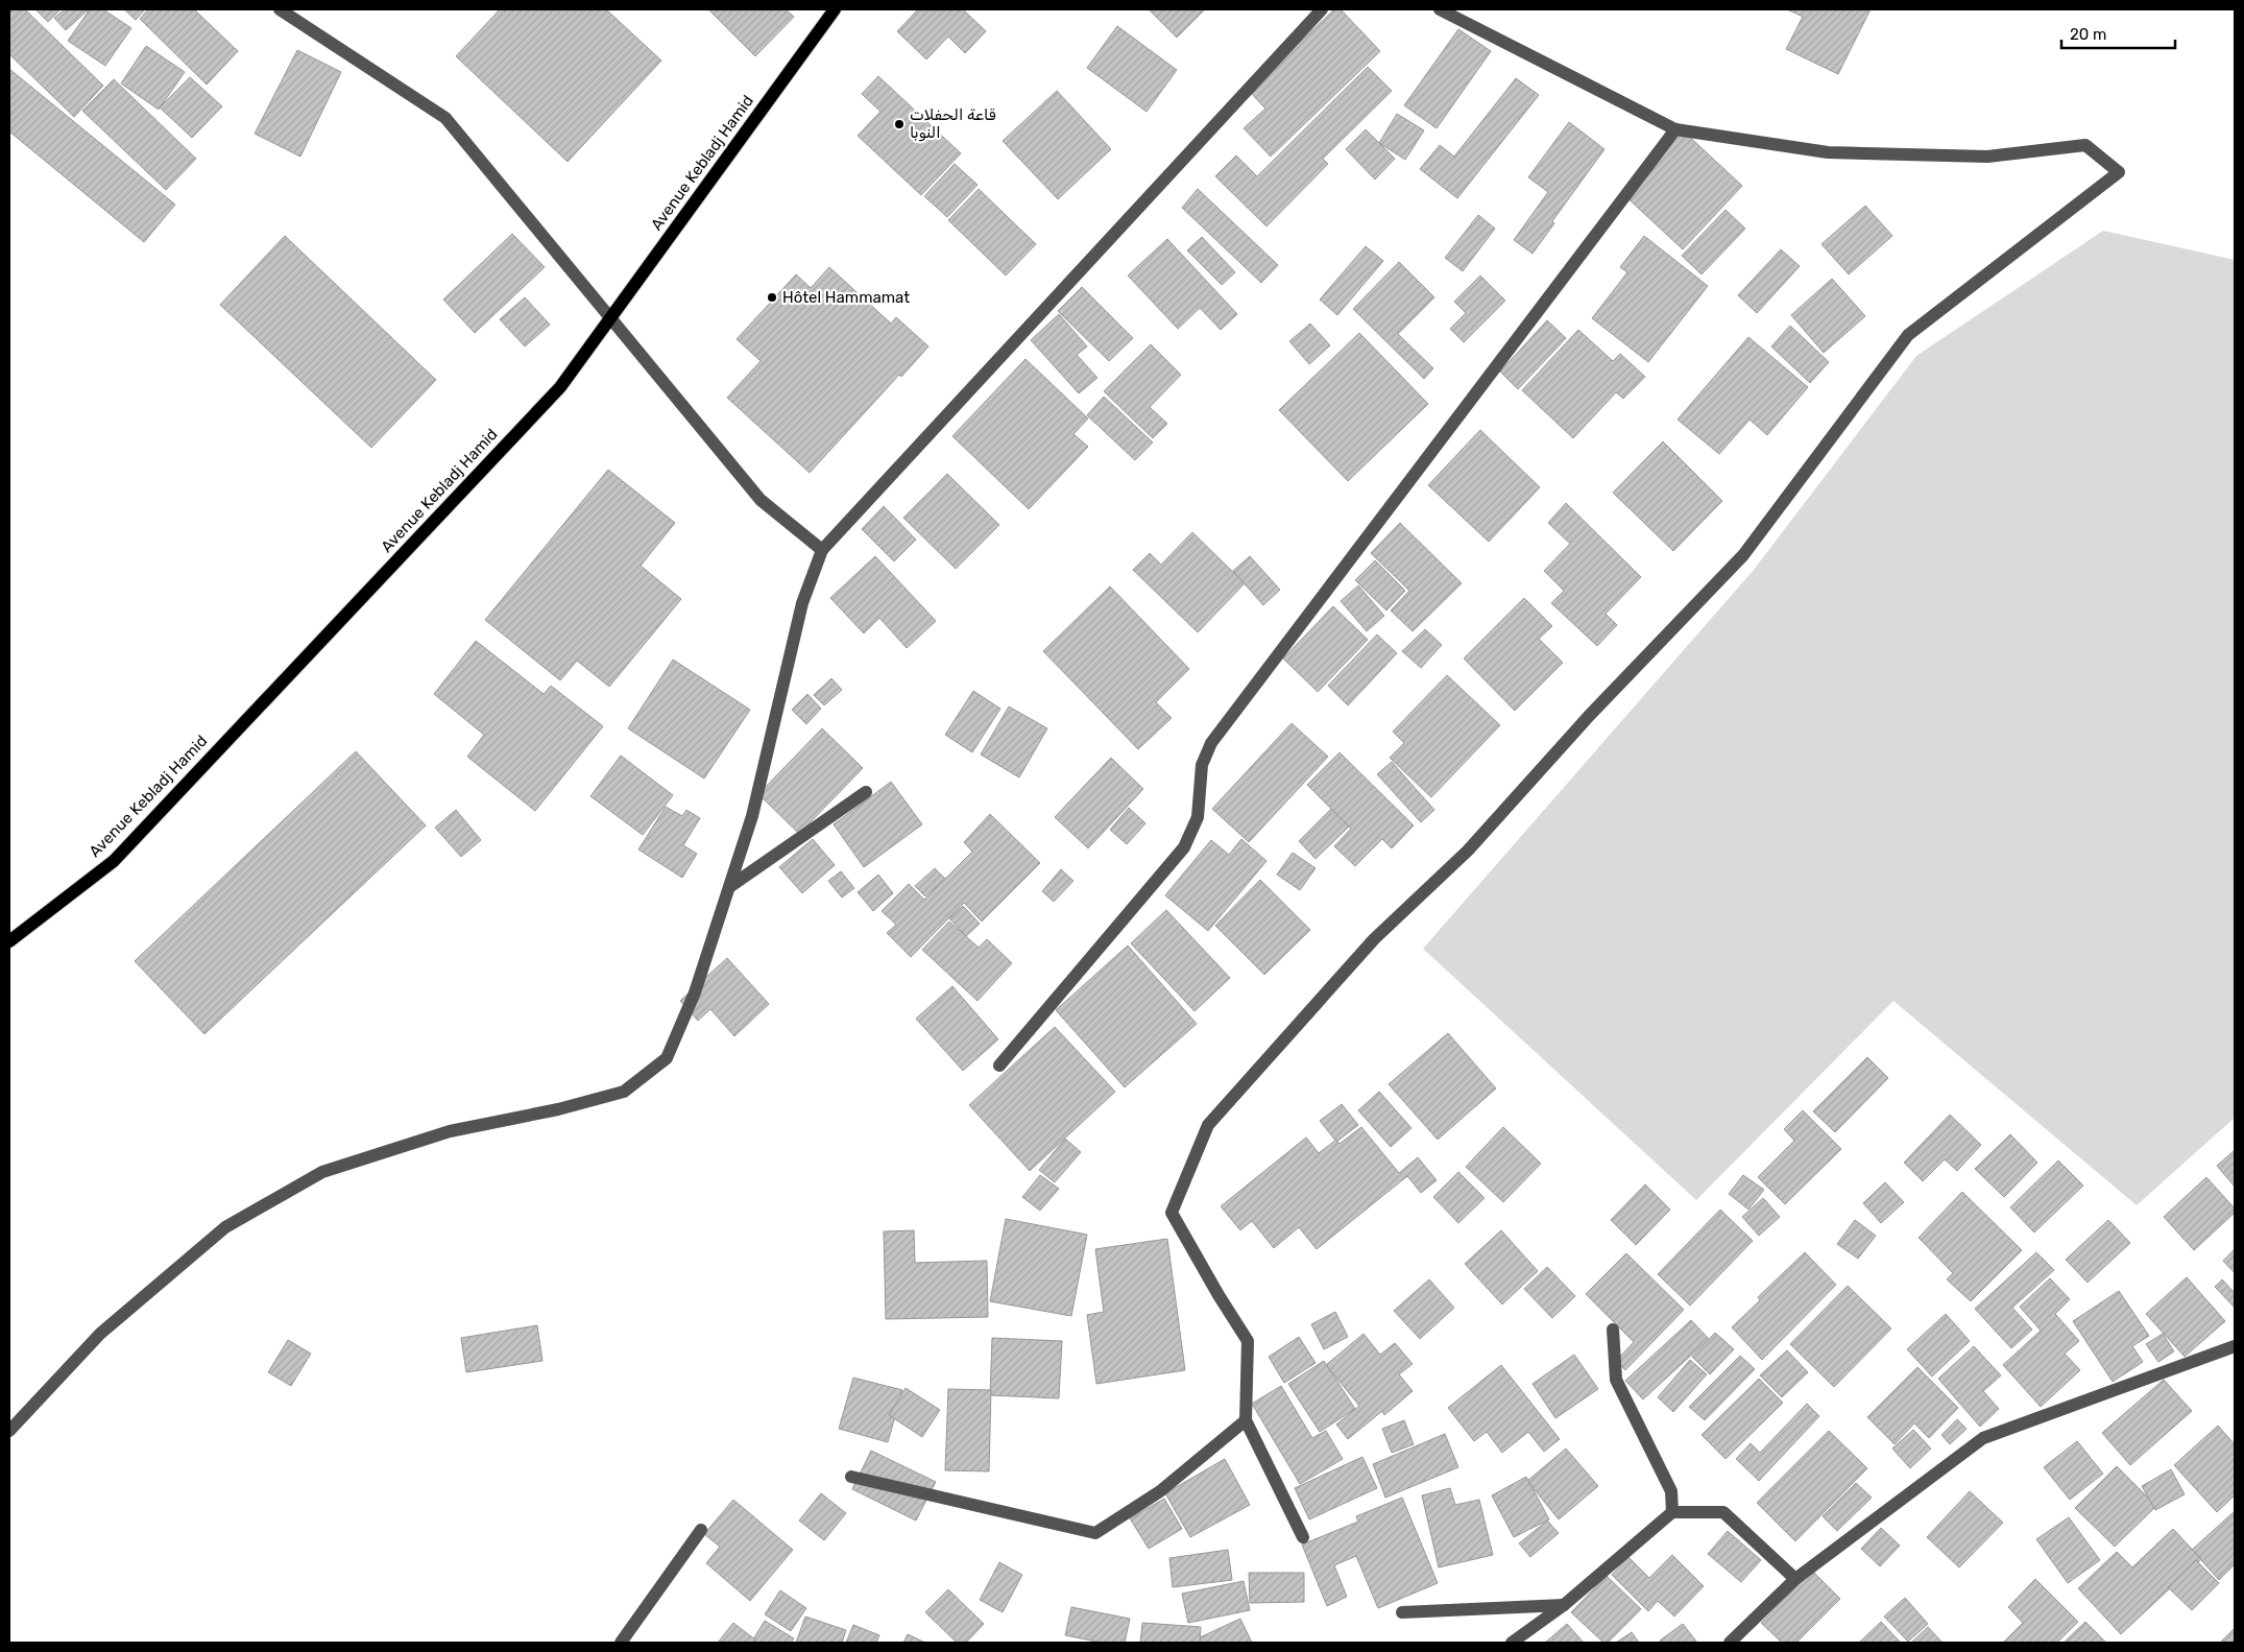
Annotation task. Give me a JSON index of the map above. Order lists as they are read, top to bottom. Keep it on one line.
{"streets":{"main road":["Avenue Kebladj Hamid"]},"places":["قاعة الحفلات النوبا","Hôtel Hammamat"],"scale_bar":"20 m"}
